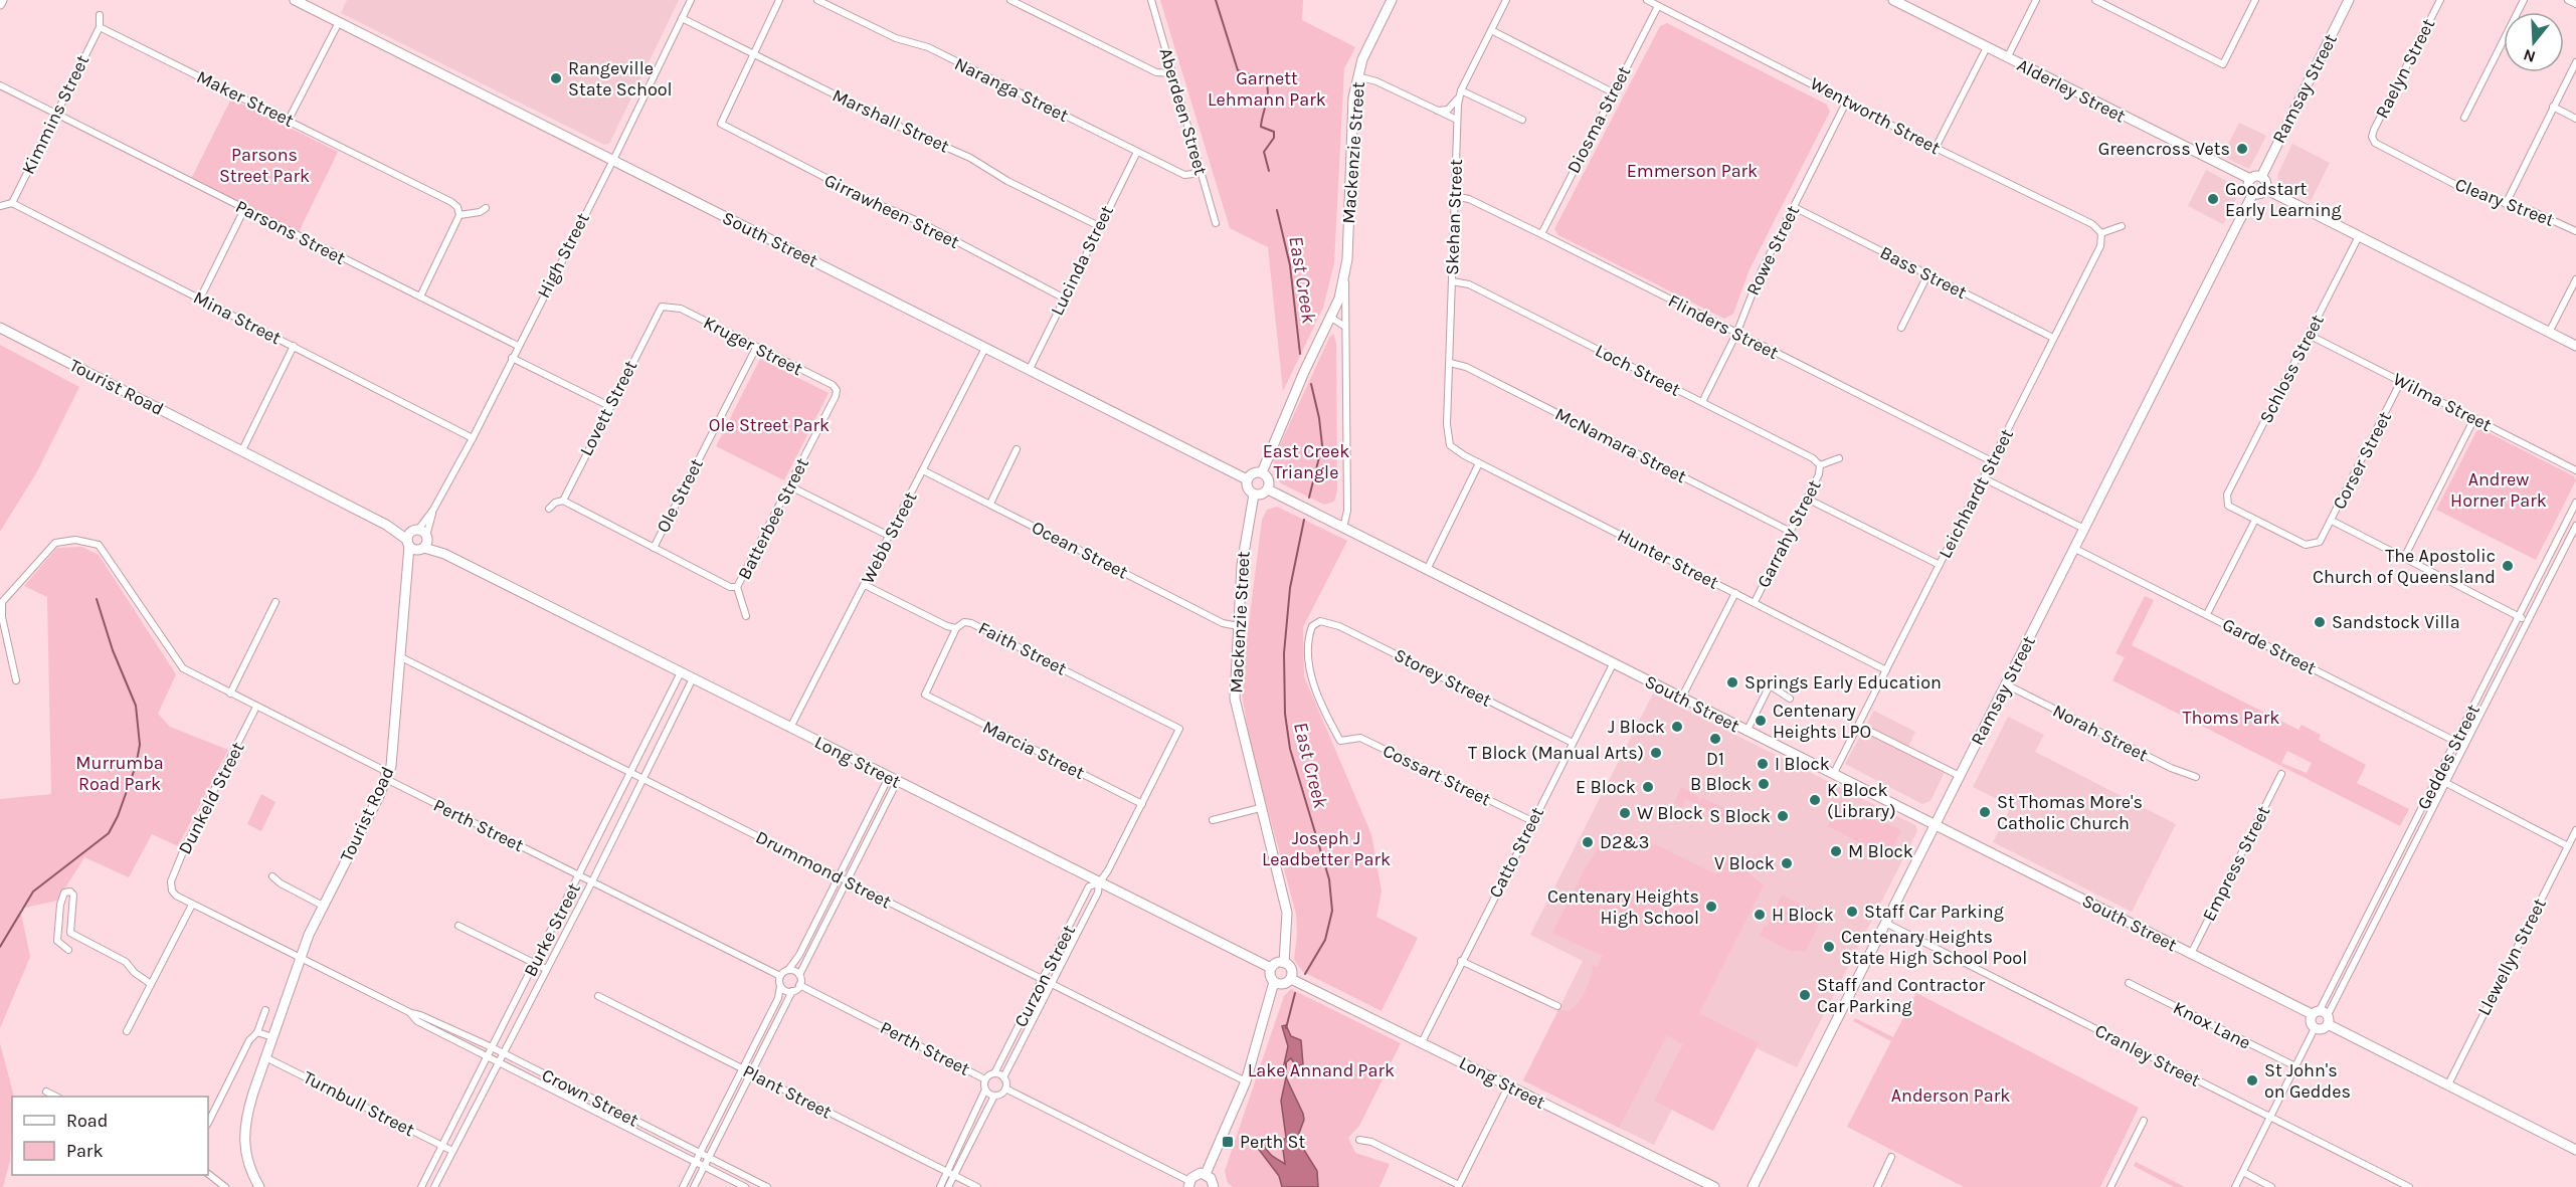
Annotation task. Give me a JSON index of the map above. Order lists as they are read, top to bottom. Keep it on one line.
{"streets":{"street":["Raelyn Street","Ramsay Street","Naranga Street","Alderley Street","Maker Street","Aberdeen Street","Kimmins Street","Wentworth Street","Diosma Street","Marshall Street","Mackenzie Street","Cleary Street","Girrawheen Street","Skehan Street","Parsons Street","South Street","Rowe Street","High Street","Lucinda Street","Bass Street","Mina Street","Flinders Street","Kruger Street","Schloss Street","Loch Street","Tourist Road","Wilma Street","Lovett Street","McNamara Street","Corser Street","Leichhardt Street","Ole Street","Batterbee Street","Garrahy Street","Webb Street","Ocean Street","Hunter Street","Garde Street","Faith Street","Storey Street","Norah Street","Marcia Street","Geddes Street","Long Street","Cossart Street","Dunkeld Street","Perth Street","Catto Street","Empress Street","Drummond Street","Burke Street","Llewellyn Street","Curzon Street","Knox Lane","Cranley Street","Plant Street","Crown Street","Turnbull Street"]},"crossings":[["Raelyn Street","Cleary Street"],["Ramsay Street","Alderley Street"],["Ramsay Street","South Street"],["Ramsay Street","Garde Street"],["Ramsay Street","Norah Street"],["Ramsay Street","Cranley Street"],["Naranga Street","Aberdeen Street"],["Naranga Street","Lucinda Street"],["Maker Street","Kimmins Street"],["Kimmins Street","Parsons Street"],["Kimmins Street","Mina Street"],["Wentworth Street","Diosma Street"],["Wentworth Street","Rowe Street"],["Wentworth Street","Leichhardt Street"],["Diosma Street","Flinders Street"],["Marshall Street","Girrawheen Street"],["Marshall Street","High Street"],["Marshall Street","Lucinda Street"],["Mackenzie Street","South Street"],["Mackenzie Street","Ocean Street"],["Mackenzie Street","Long Street"],["Girrawheen Street","Lucinda Street"],["Skehan Street","Flinders Street"],["Skehan Street","Loch Street"],["Skehan Street","McNamara Street"],["Skehan Street","Hunter Street"],["Parsons Street","High Street"],["South Street","High Street"],["South Street","Lucinda Street"],["South Street","Leichhardt Street"],["South Street","Webb Street"],["South Street","Geddes Street"],["South Street","Catto Street"],["South Street","Empress Street"],["South Street","Llewellyn Street"],["Rowe Street","Bass Street"],["Rowe Street","Flinders Street"],["Rowe Street","Loch Street"],["High Street","Mina Street"],["High Street","Tourist Road"],["High Street","Long Street"],["Bass Street","Leichhardt Street"],["Flinders Street","Leichhardt Street"],["Kruger Street","Lovett Street"],["Kruger Street","Ole Street"],["Kruger Street","Batterbee Street"],["Schloss Street","Wilma Street"],["Schloss Street","Corser Street"],["Loch Street","Garrahy Street"],["Tourist Road","Long Street"],["Tourist Road","Perth Street"],["Tourist Road","Drummond Street"],["Tourist Road","Crown Street"],["Tourist Road","Turnbull Street"],["Wilma Street","Corser Street"],["McNamara Street","Garrahy Street"],["Leichhardt Street","Hunter Street"],["Garrahy Street","Hunter Street"],["Webb Street","Ocean Street"],["Webb Street","Faith Street"],["Webb Street","Long Street"],["Garde Street","Geddes Street"],["Faith Street","Marcia Street"],["Faith Street","Curzon Street"],["Storey Street","Cossart Street"],["Storey Street","Catto Street"],["Marcia Street","Curzon Street"],["Long Street","Catto Street"],["Long Street","Burke Street"],["Long Street","Curzon Street"],["Cossart Street","Catto Street"],["Dunkeld Street","Perth Street"],["Dunkeld Street","Crown Street"],["Perth Street","Burke Street"],["Perth Street","Curzon Street"],["Drummond Street","Burke Street"],["Drummond Street","Curzon Street"],["Burke Street","Crown Street"],["Burke Street","Turnbull Street"]],"water":["East Creek"],"parks":["Garnett Lehmann Park","Parsons Street Park","Emmerson Park","Ole Street Park","East Creek Triangle","Andrew Horner Park","Thoms Park","Murrumba Road Park","Joseph J Leadbetter Park","Lake Annand Park","Anderson Park"],"places":{"other":["Rangeville State School","Greencross Vets","Goodstart Early Learning","The Apostolic Church of Queensland","Sandstock Villa","Springs Early Education","Centenary Heights LPO","J Block","D1","T Block (Manual Arts)","I Block","B Block","E Block","K Block (Library)","St Thomas More's Catholic Church","W Block","S Block","D2&3","M Block","V Block","Centenary Heights High School","Staff Car Parking","H Block","Centenary Heights State High School Pool","Staff and Contractor Car Parking","St John's on Geddes"],"transit":["Perth St"]},"legend":["Road","Park"],"north":"bottom"}
